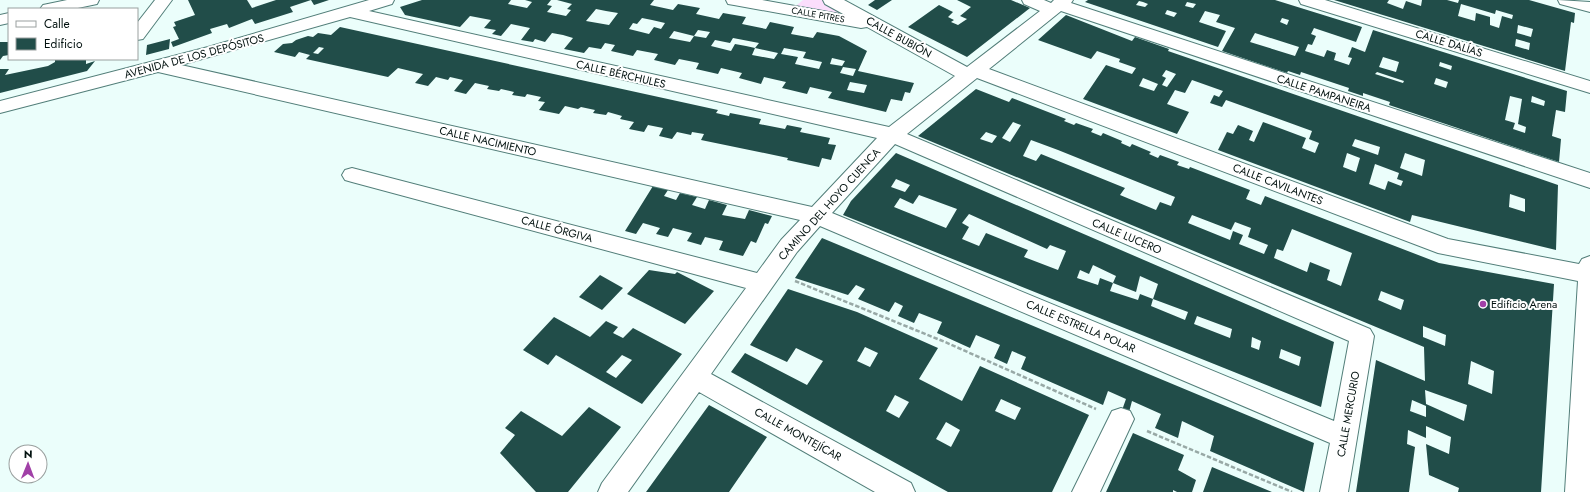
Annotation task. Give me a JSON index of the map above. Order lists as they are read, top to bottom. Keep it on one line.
{"streets":{"street":["CALLE PITRES","CALLE BUBIÓN","CALLE DALÍAS","AVENIDA DE LOS DEPÓSITOS","CALLE BÉRCHULES","CALLE PAMPANEIRA","CALLE NACIMIENTO","CALLE CAVILANTES","CAMINO DEL HOYO CUENCA","CALLE ÓRGIVA","CALLE LUCERO","CALLE ESTRELLA POLAR","CALLE MERCURIO","CALLE MONTEJÍCAR"]},"crossings":[["CALLE PITRES","CALLE BUBIÓN"],["CALLE BUBIÓN","CALLE CAVILANTES"],["CALLE BUBIÓN","CAMINO DEL HOYO CUENCA"],["AVENIDA DE LOS DEPÓSITOS","CALLE BÉRCHULES"],["AVENIDA DE LOS DEPÓSITOS","CALLE NACIMIENTO"],["CALLE BÉRCHULES","CAMINO DEL HOYO CUENCA"],["CALLE BÉRCHULES","CALLE LUCERO"],["CALLE PAMPANEIRA","CAMINO DEL HOYO CUENCA"],["CALLE NACIMIENTO","CAMINO DEL HOYO CUENCA"],["CALLE NACIMIENTO","CALLE ESTRELLA POLAR"],["CALLE CAVILANTES","CAMINO DEL HOYO CUENCA"],["CAMINO DEL HOYO CUENCA","CALLE ÓRGIVA"],["CAMINO DEL HOYO CUENCA","CALLE LUCERO"],["CAMINO DEL HOYO CUENCA","CALLE ESTRELLA POLAR"],["CAMINO DEL HOYO CUENCA","CALLE MONTEJÍCAR"],["CALLE LUCERO","CALLE MERCURIO"],["CALLE ESTRELLA POLAR","CALLE MERCURIO"]],"places":["Edificio Arena"],"legend":["Calle","Edificio"],"north":"top"}
